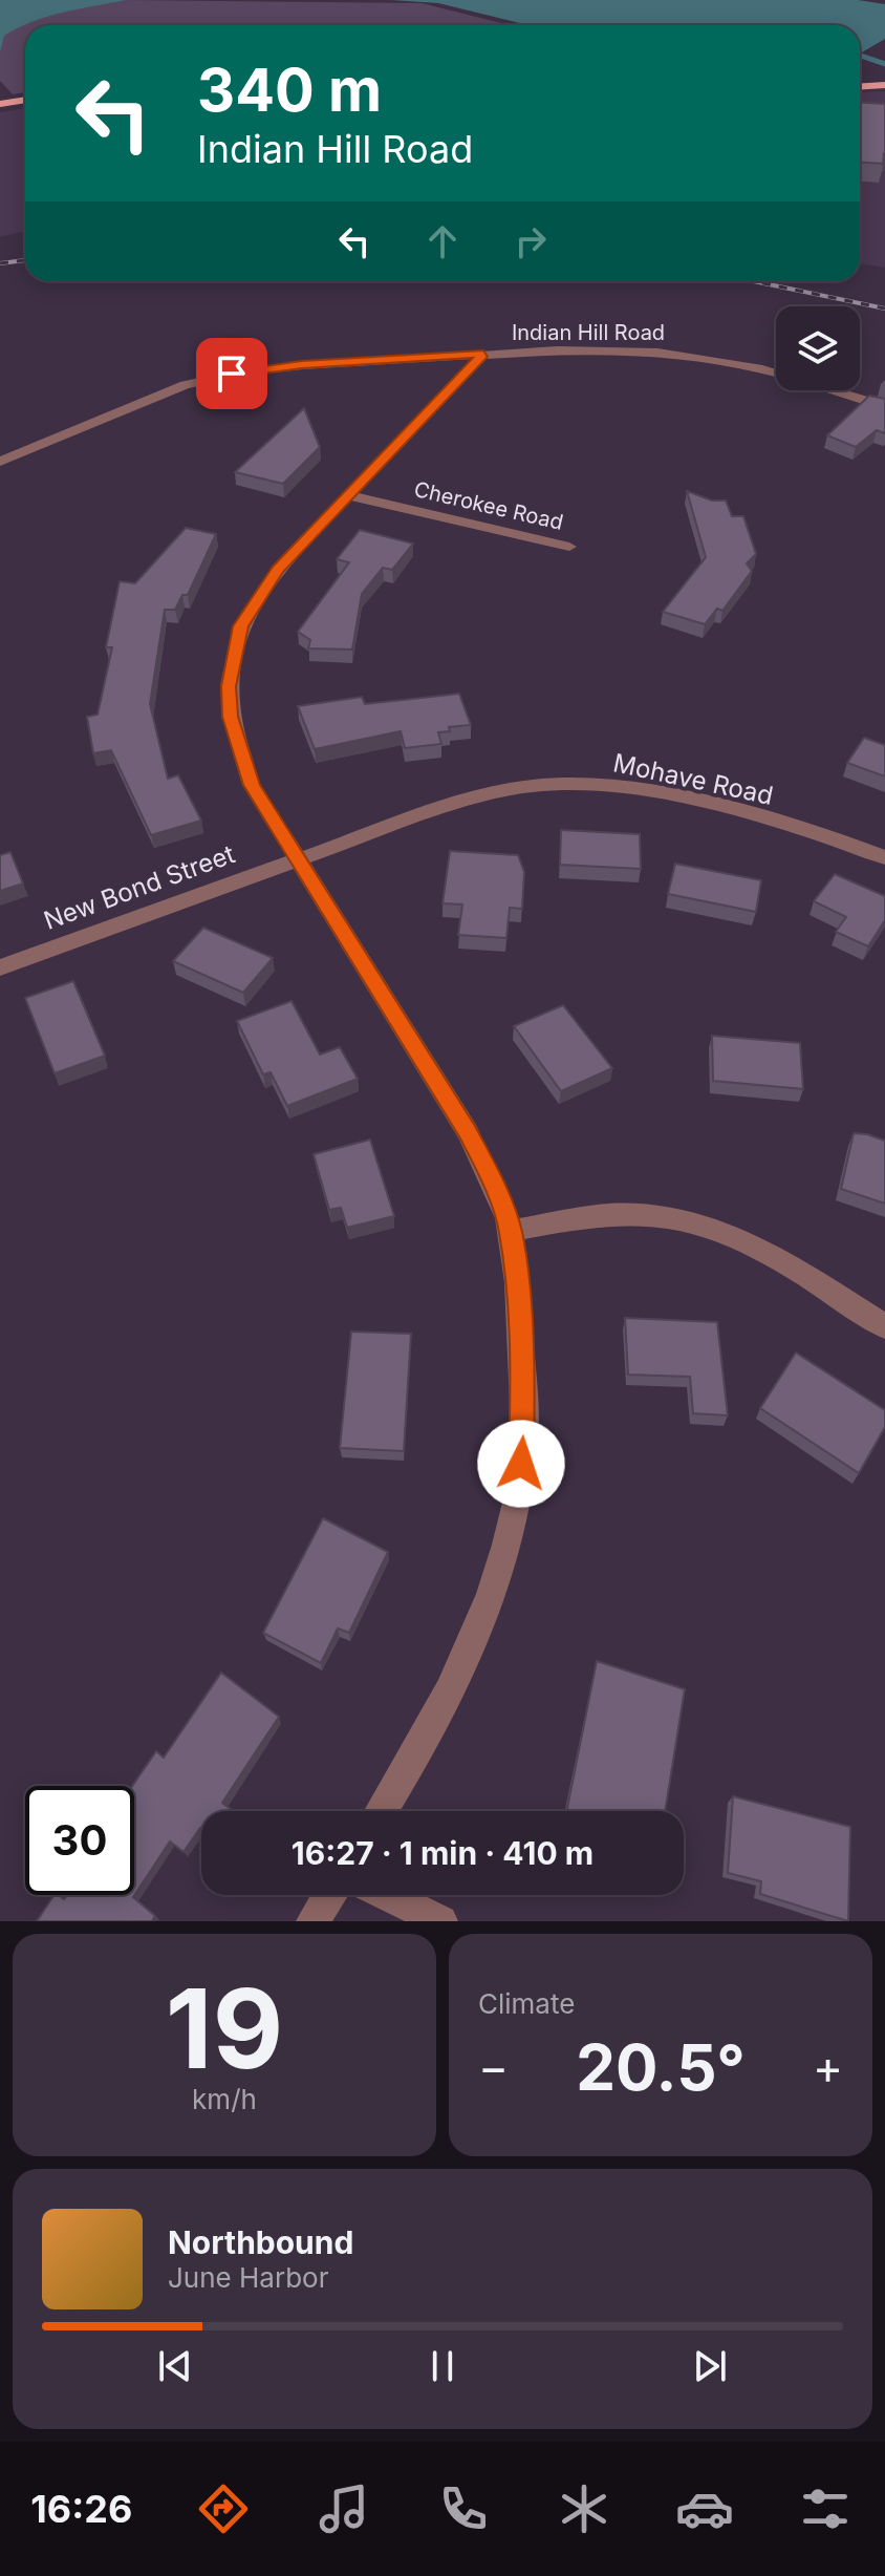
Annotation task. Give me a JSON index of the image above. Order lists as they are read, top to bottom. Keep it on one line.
{"streets":{"street":["Indian Hill Road","Cherokee Road","Mohave Road","New Bond Street"]},"crossings":[["Mohave Road","New Bond Street"]],"page":{"turn":["340 m","Indian Hill Road"],"limit":"30","trip":"16:27 · 1 min · 410 m","tile":[["19","km/h"],"Climate"],"heat":["−","20.5°","+"],"song":["Northbound","June Harbor"],"tabs":"16:26"}}
